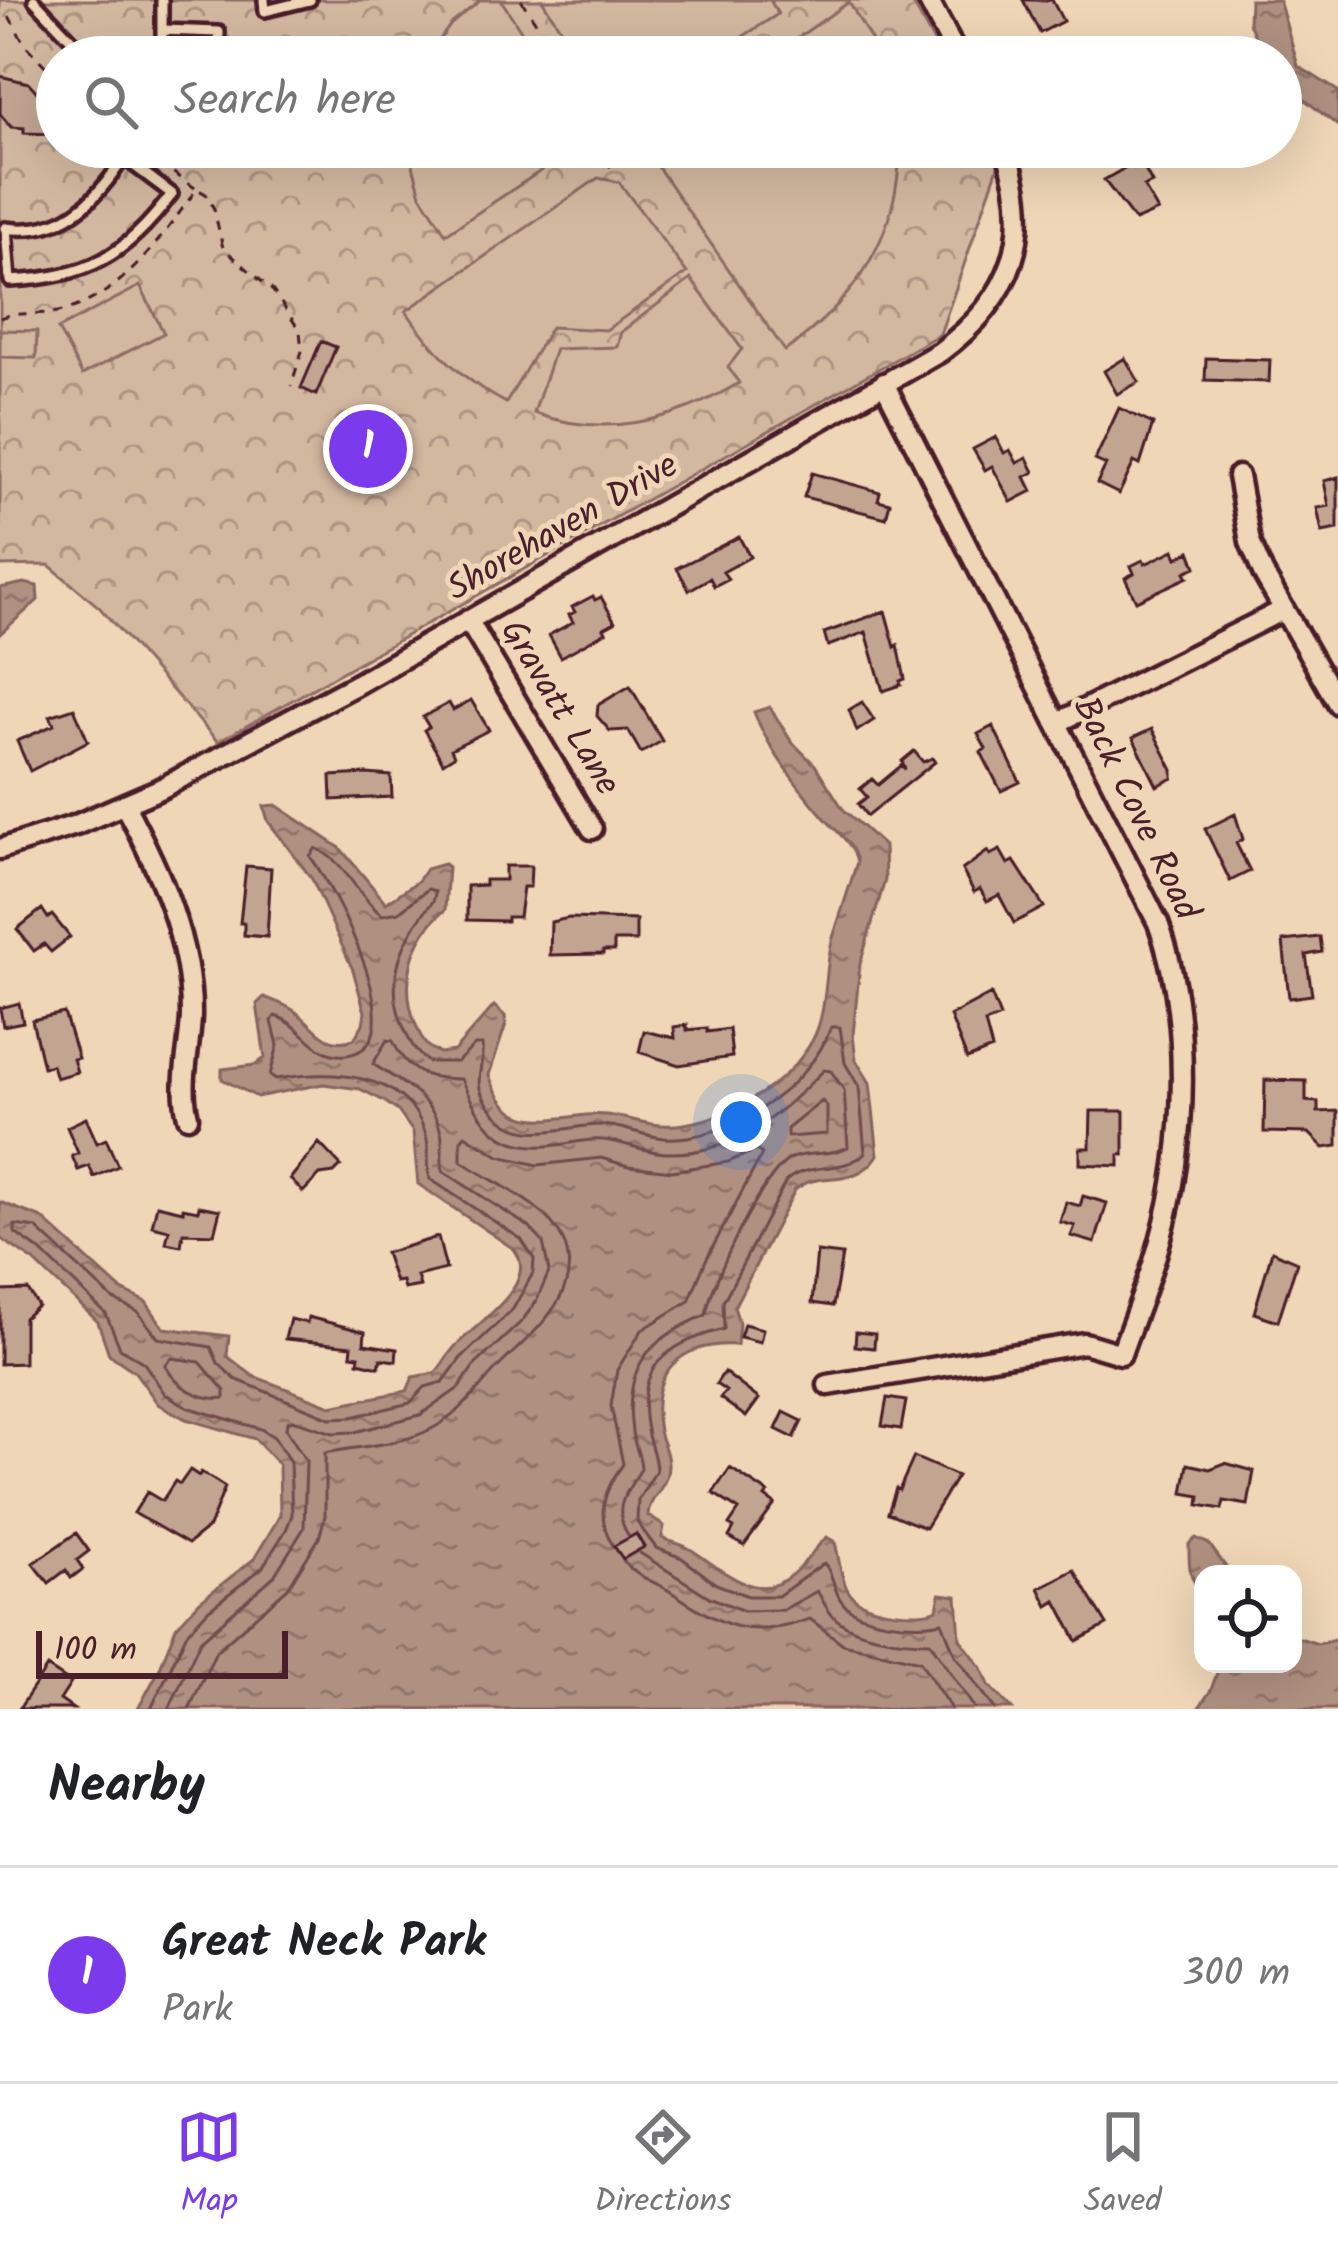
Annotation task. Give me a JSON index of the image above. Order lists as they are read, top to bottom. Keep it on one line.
{"streets":{"street":["Shorehaven Drive","Gravatt Lane","Back Cove Road"]},"crossings":[["Shorehaven Drive","Gravatt Lane"],["Shorehaven Drive","Back Cove Road"]],"scale_bar":"100 m","page":{"search":"Search here","pins":"1","scale":"100 m","heading":"Nearby","list":[{"mark":"1","name":"Great Neck Park","note":"Park","value":"300 m"}],"nav":["Map","Directions","Saved"]}}
